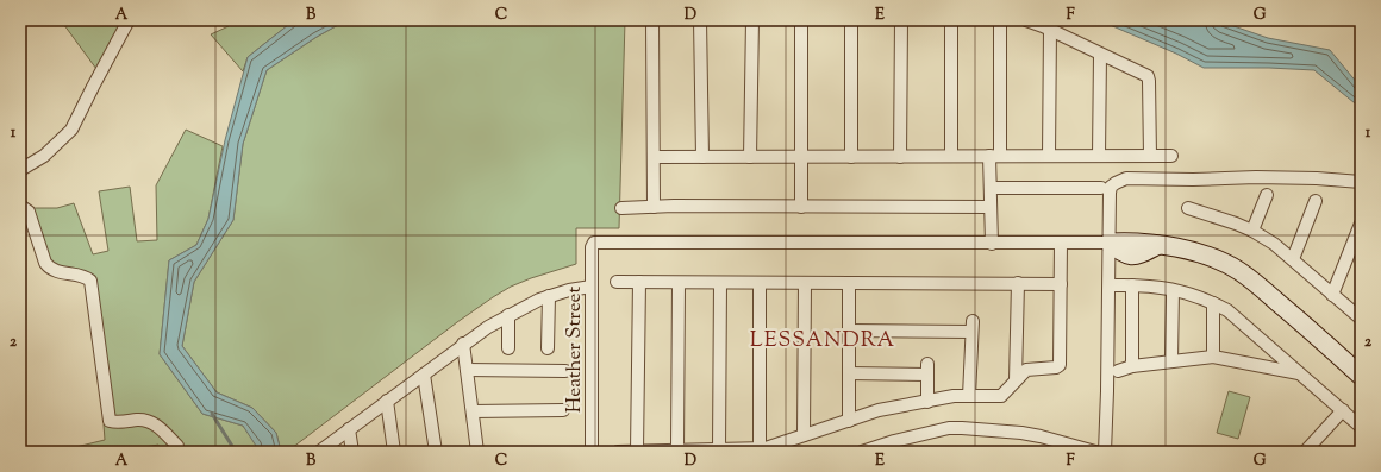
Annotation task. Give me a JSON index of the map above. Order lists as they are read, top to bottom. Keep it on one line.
{"streets":{"street":["Heather Street"]},"districts":["LESSANDRA"],"grid":{"columns":["A","B","C","D","E","F","G"],"rows":["1","2"]}}
